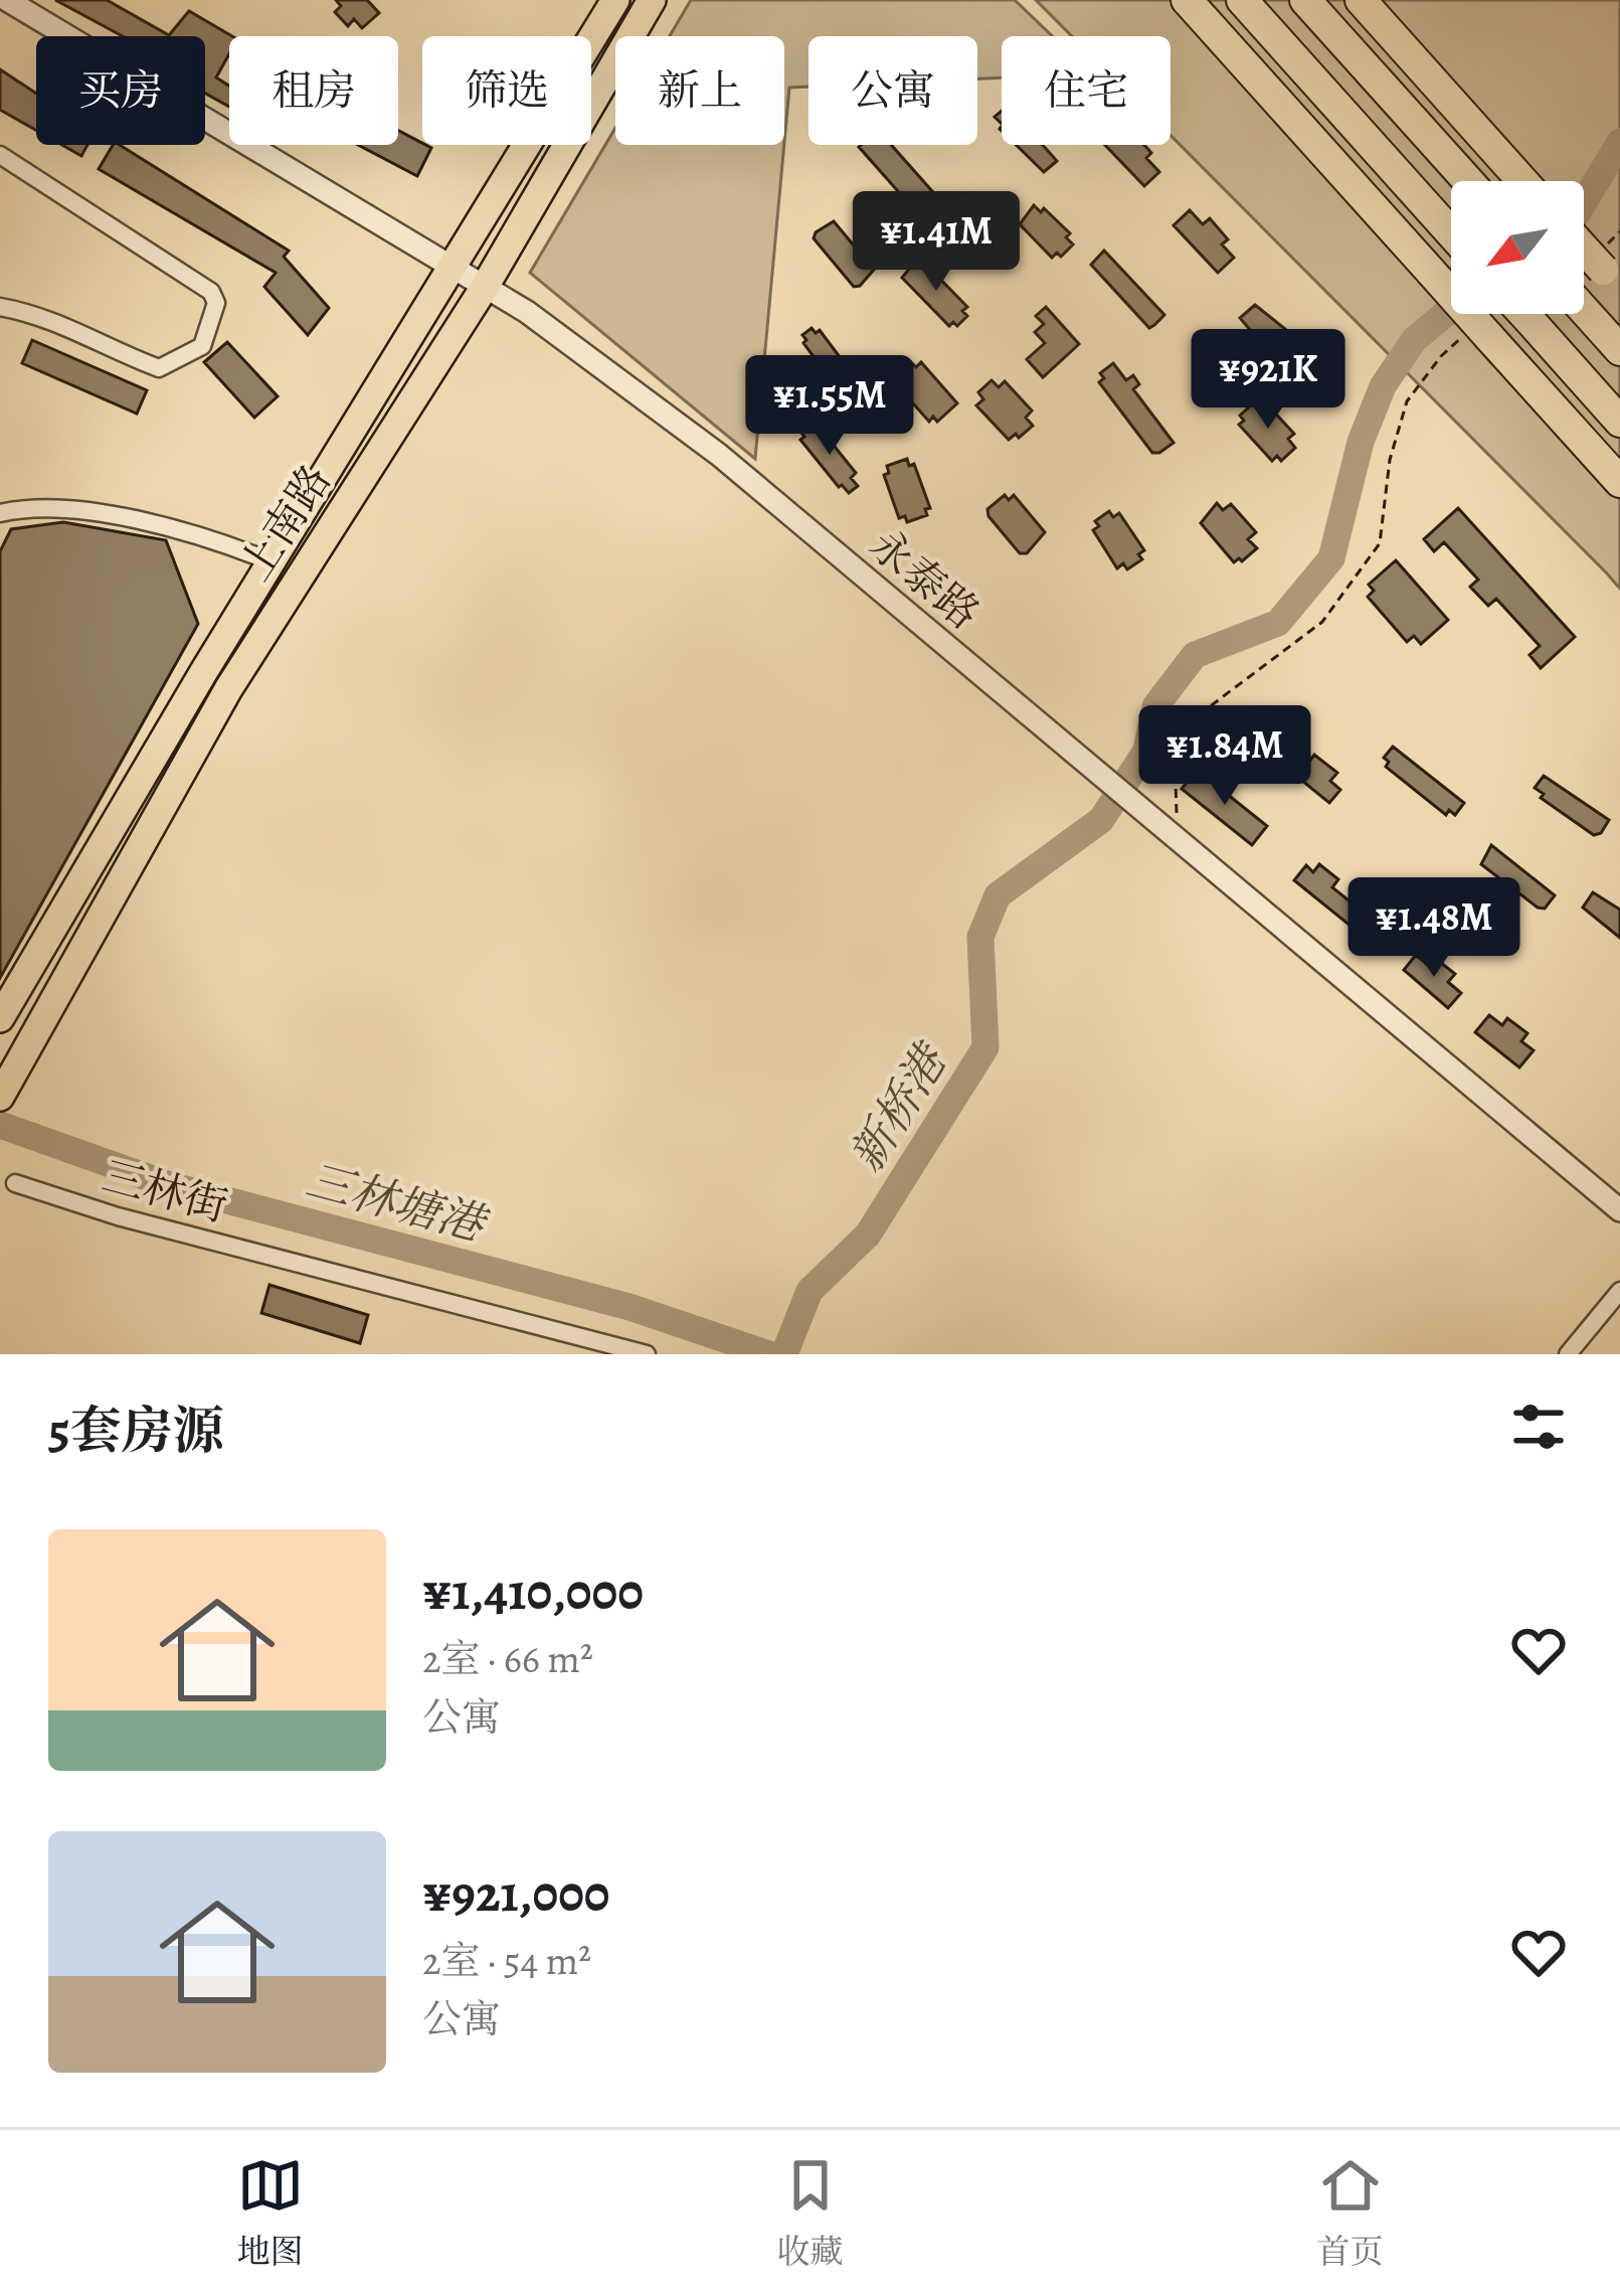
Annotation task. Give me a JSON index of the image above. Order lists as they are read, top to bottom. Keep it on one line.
{"streets":{"main road":["上南路"],"street":["永泰路","三林街"]},"crossings":[["上南路","永泰路"]],"water":["新桥港","三林塘港"],"north":"bottom left","page":{"chip":["买房","租房","筛选","新上","公寓","住宅"],"price":["¥1.41M","¥921K","¥1.55M","¥1.84M","¥1.48M"],"heading":"5套房源","list":[{"name":"¥1,410,000","note":"2室 · 66 m² · 公寓"},{"name":"¥921,000","note":"2室 · 54 m² · 公寓"}],"tabs":["地图","收藏","首页"]}}
